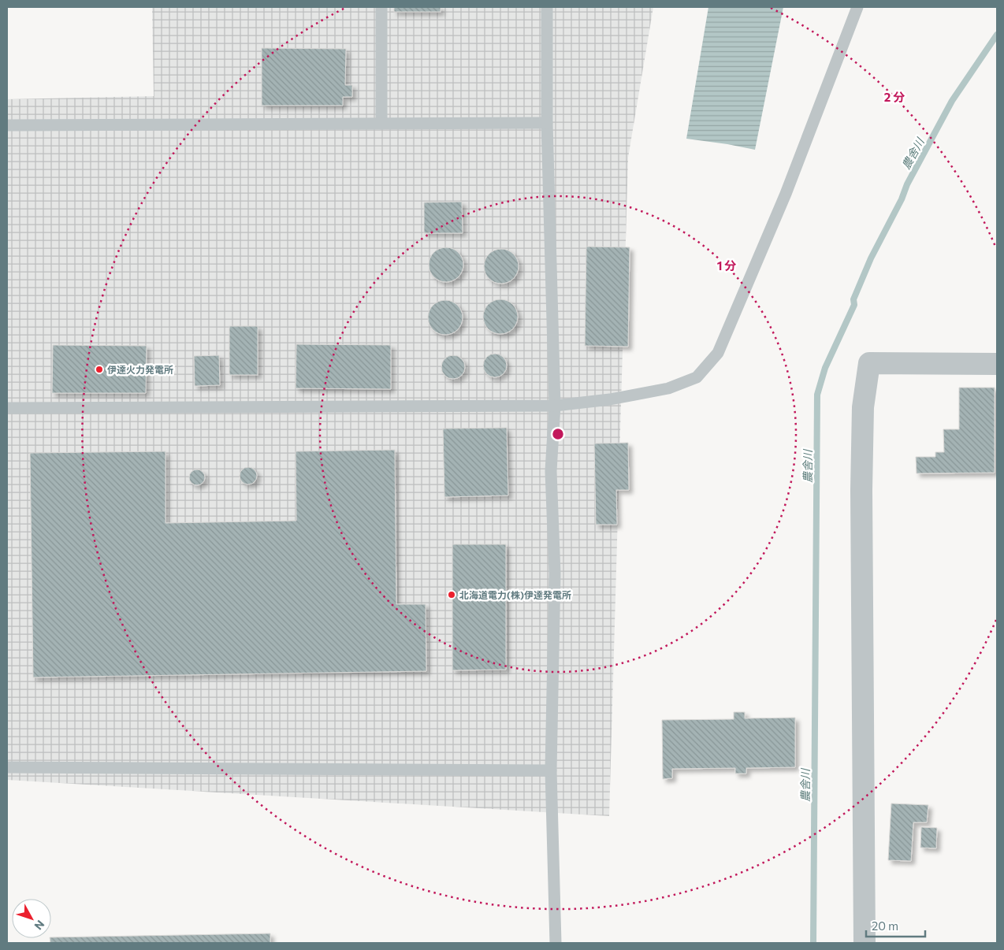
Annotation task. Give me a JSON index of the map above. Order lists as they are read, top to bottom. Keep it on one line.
{"water":["農舎川"],"places":["伊達火力発電所","北海道電力(株)伊達発電所"],"scale_bar":"20 m","north":"bottom right","rings":["2 分","1 分"]}
